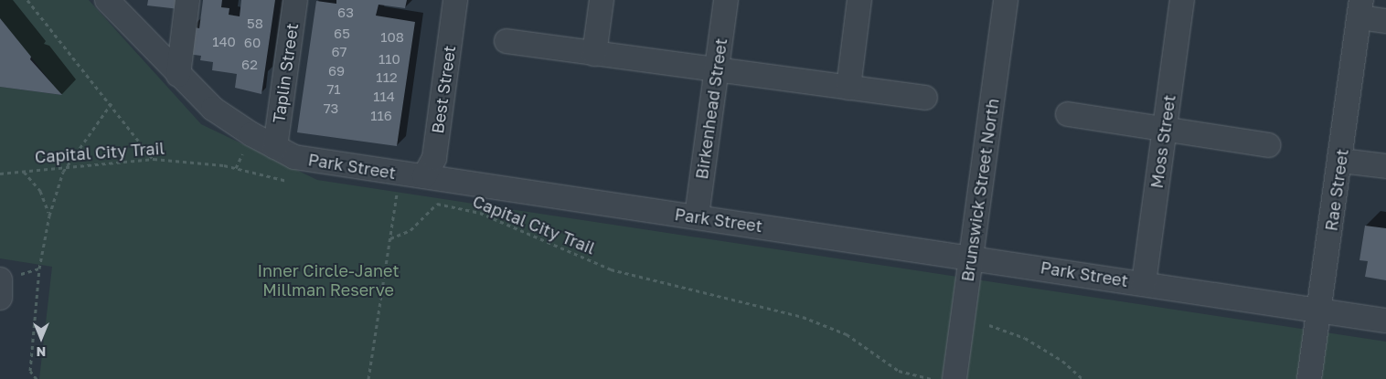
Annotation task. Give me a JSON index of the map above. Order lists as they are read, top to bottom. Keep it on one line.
{"streets":{"street":["Taplin Street","Best Street","Birkenhead Street","Moss Street","Park Street","Brunswick Street North","Rae Street"],"path":["Capital City Trail"]},"crossings":[["Taplin Street","Park Street"],["Best Street","Park Street"],["Birkenhead Street","Park Street"],["Moss Street","Park Street"],["Park Street","Brunswick Street North"],["Park Street","Rae Street"]],"parks":["Inner Circle-Janet Millman Reserve"],"house_numbers":["63","58","65","108","140","60","67","110","62","69","112","71","114","73","116"],"north":"bottom"}
